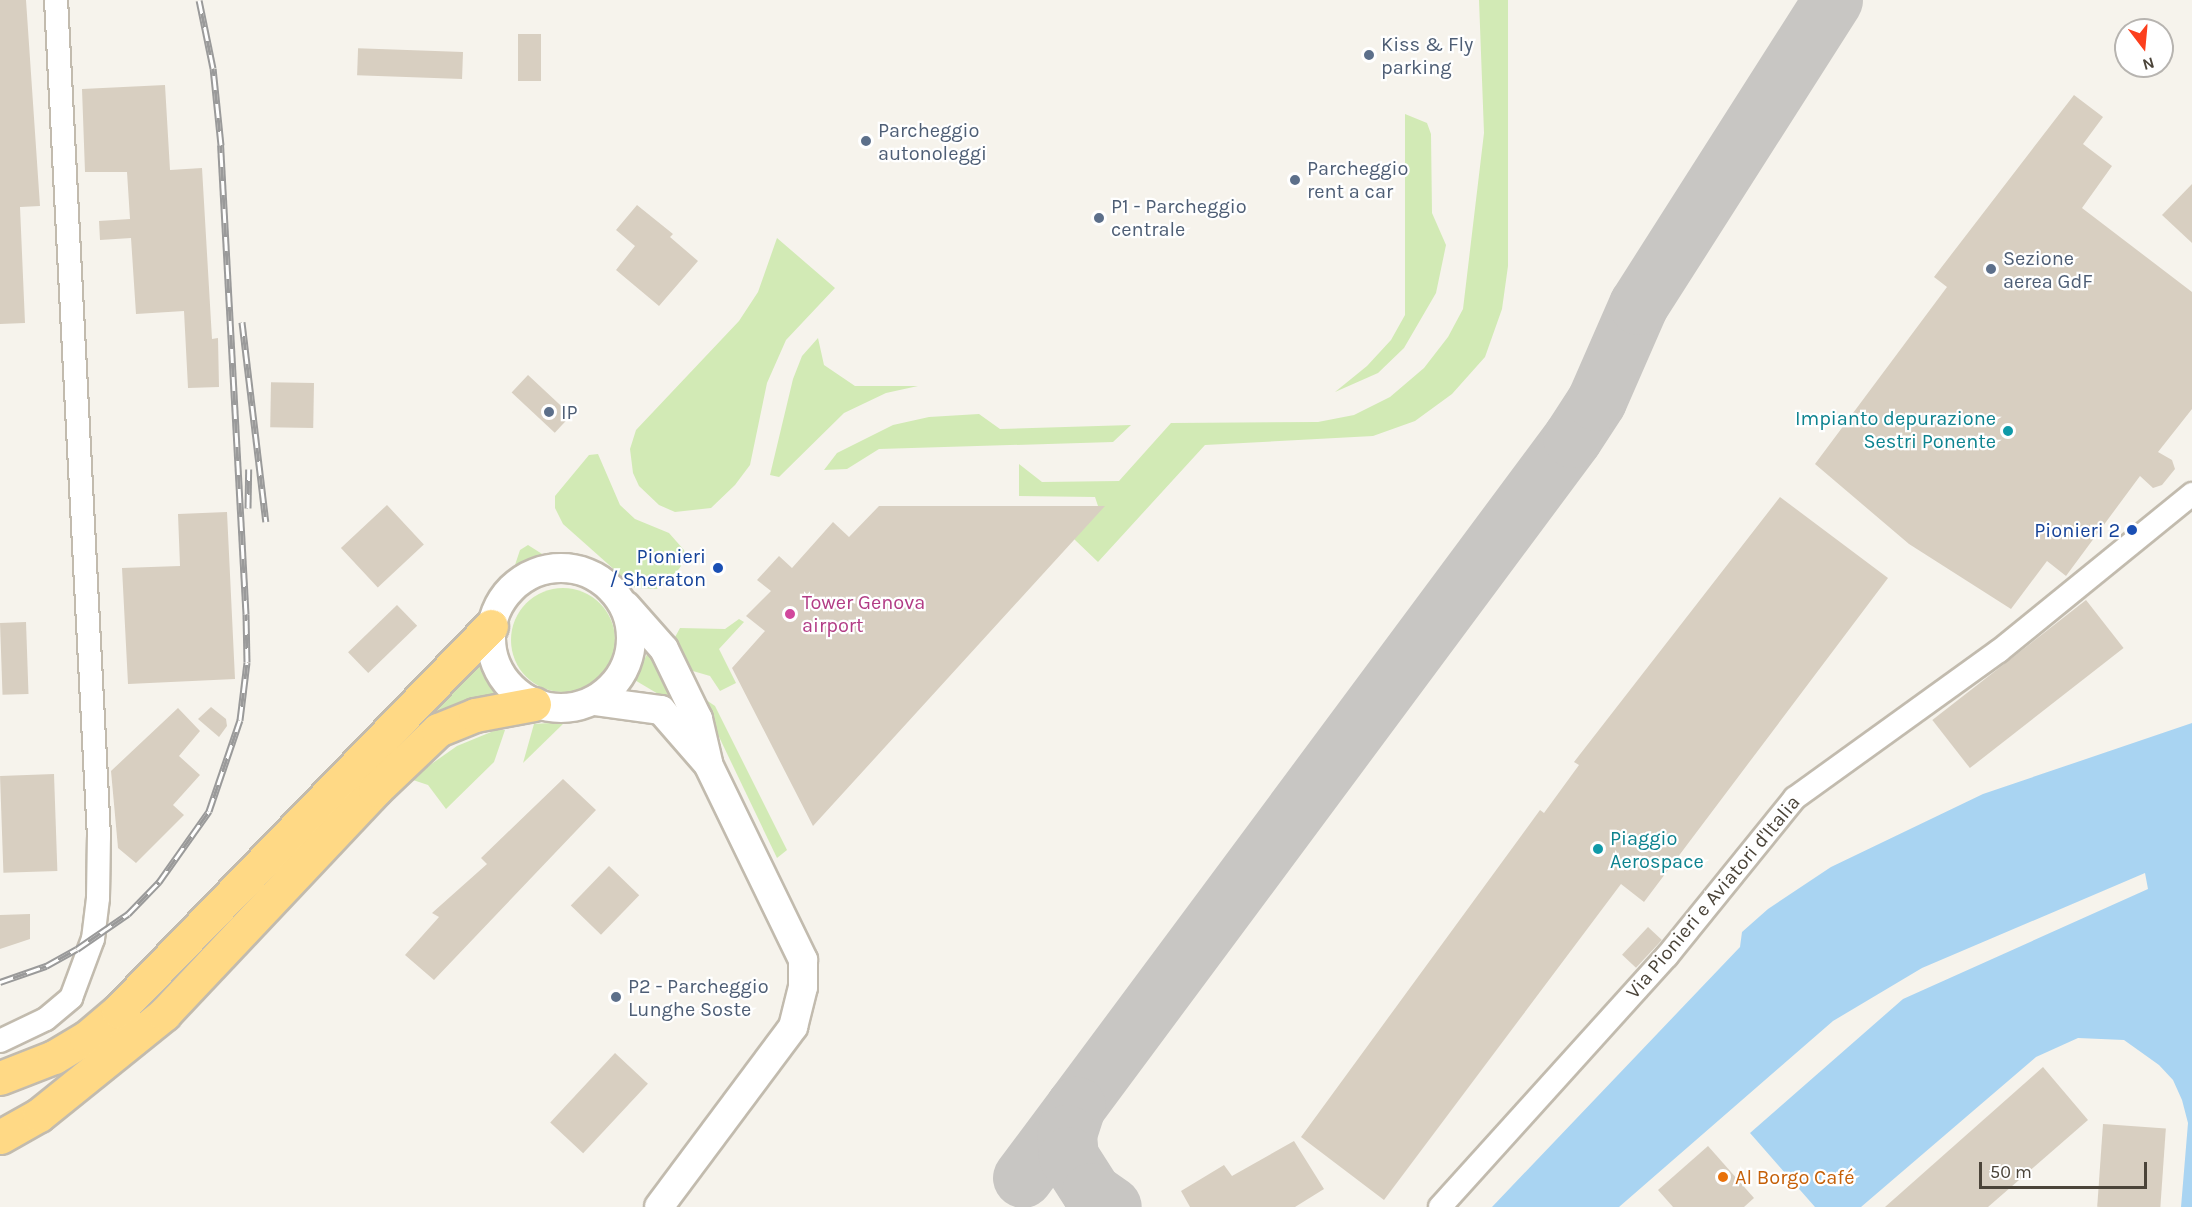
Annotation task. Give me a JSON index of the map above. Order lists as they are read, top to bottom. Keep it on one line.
{"streets":{"street":["Via Pionieri e Aviatori d'Italia"]},"places":["Kiss & Fly parking","Parcheggio autonoleggi","Parcheggio rent a car","P1 - Parcheggio centrale","Sezione aerea GdF","IP","Impianto depurazione Sestri Ponente","Pionieri 2","Pionieri / Sheraton","Tower Genova airport","Piaggio Aerospace","P2 - Parcheggio Lunghe Soste","Al Borgo Café"],"scale_bar":"50 m","north":"bottom"}
